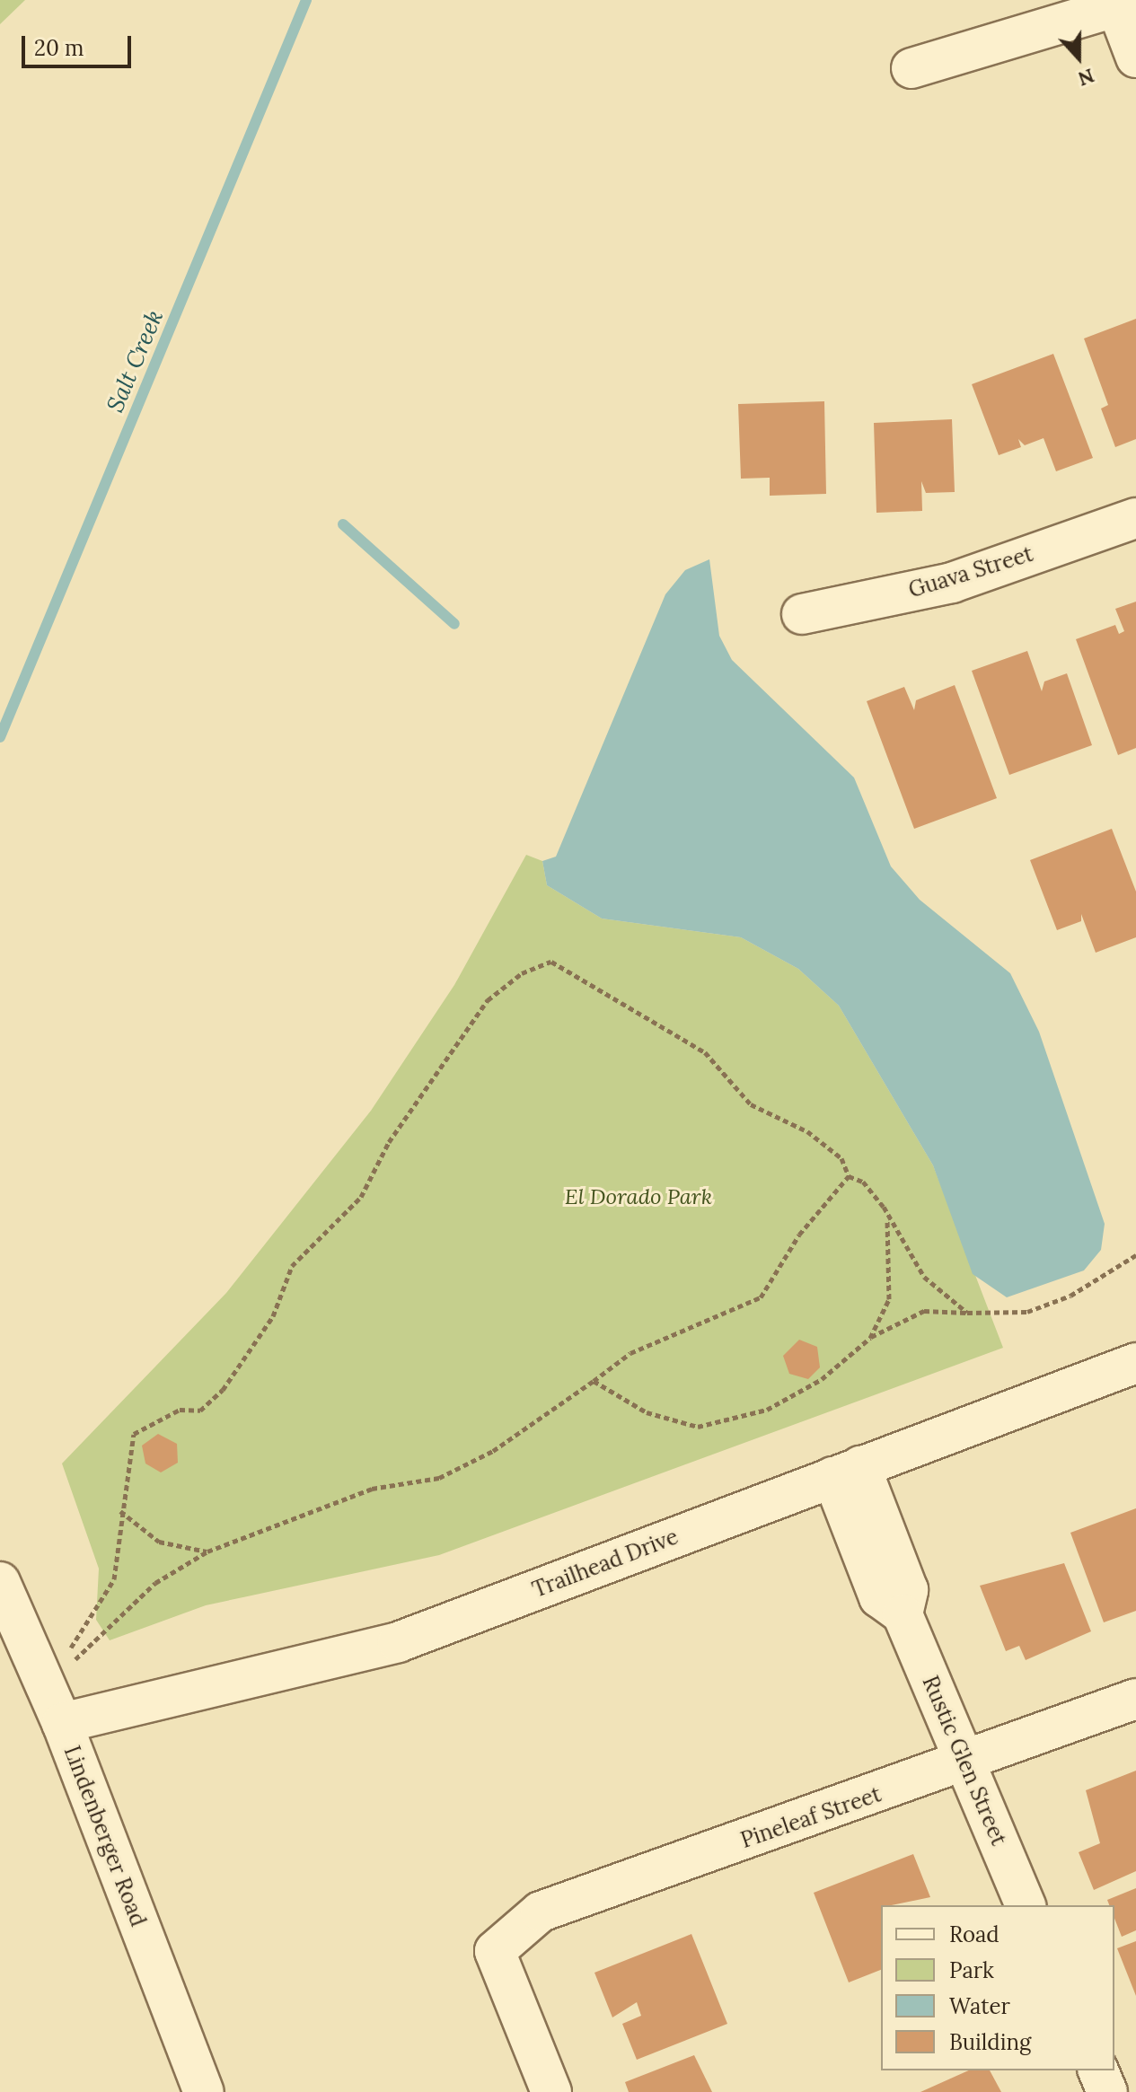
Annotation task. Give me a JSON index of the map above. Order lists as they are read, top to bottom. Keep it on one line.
{"streets":{"street":["Guava Street","Trailhead Drive","Rustic Glen Street","Pineleaf Street","Lindenberger Road"]},"crossings":[["Trailhead Drive","Rustic Glen Street"],["Trailhead Drive","Lindenberger Road"],["Rustic Glen Street","Pineleaf Street"]],"water":["Salt Creek"],"parks":["El Dorado Park"],"legend":["Road","Park","Water","Building"],"scale_bar":"20 m","north":"bottom"}
